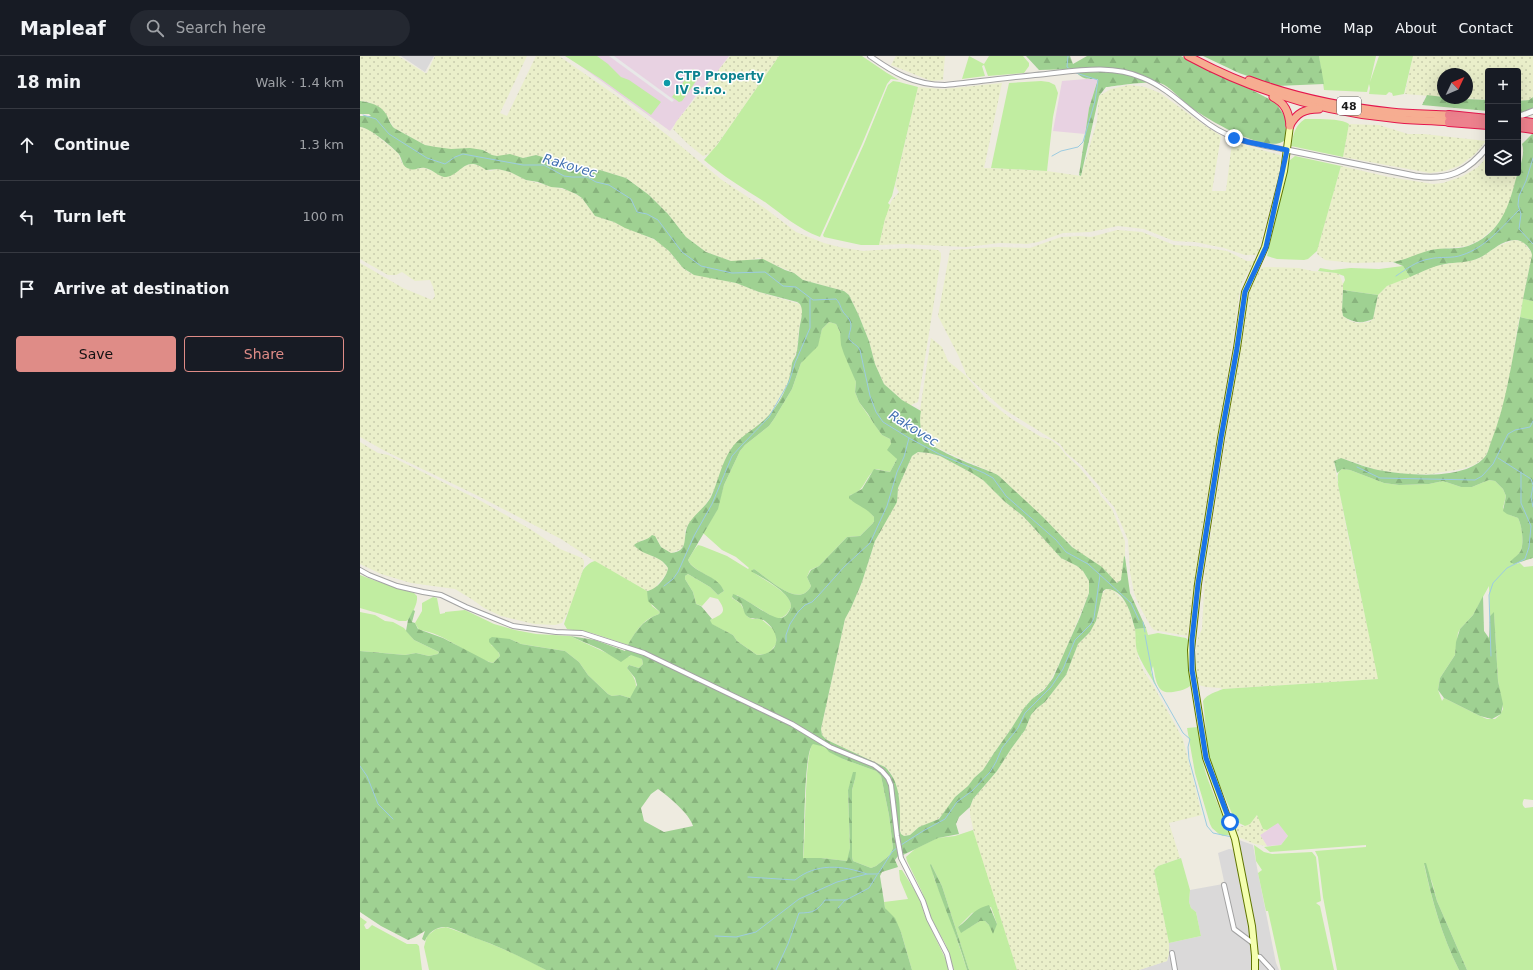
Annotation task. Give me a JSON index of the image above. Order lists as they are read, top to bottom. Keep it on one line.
{"streets":{"highway":["48"]},"water":["Rakovec"],"places":["CTP Property IV s.r.o."],"north":"top right","page":{"header":"Mapleaf","search":"Search here","nav":["Home","Map","About","Contact"],"heading":["18 min","Walk · 1.4 km"],"map_buttons":["+","−"],"list":[["Continue","1.3 km"],["Turn left","100 m"],"Arrive at destination"],"buttons":["Save","Share"]}}
